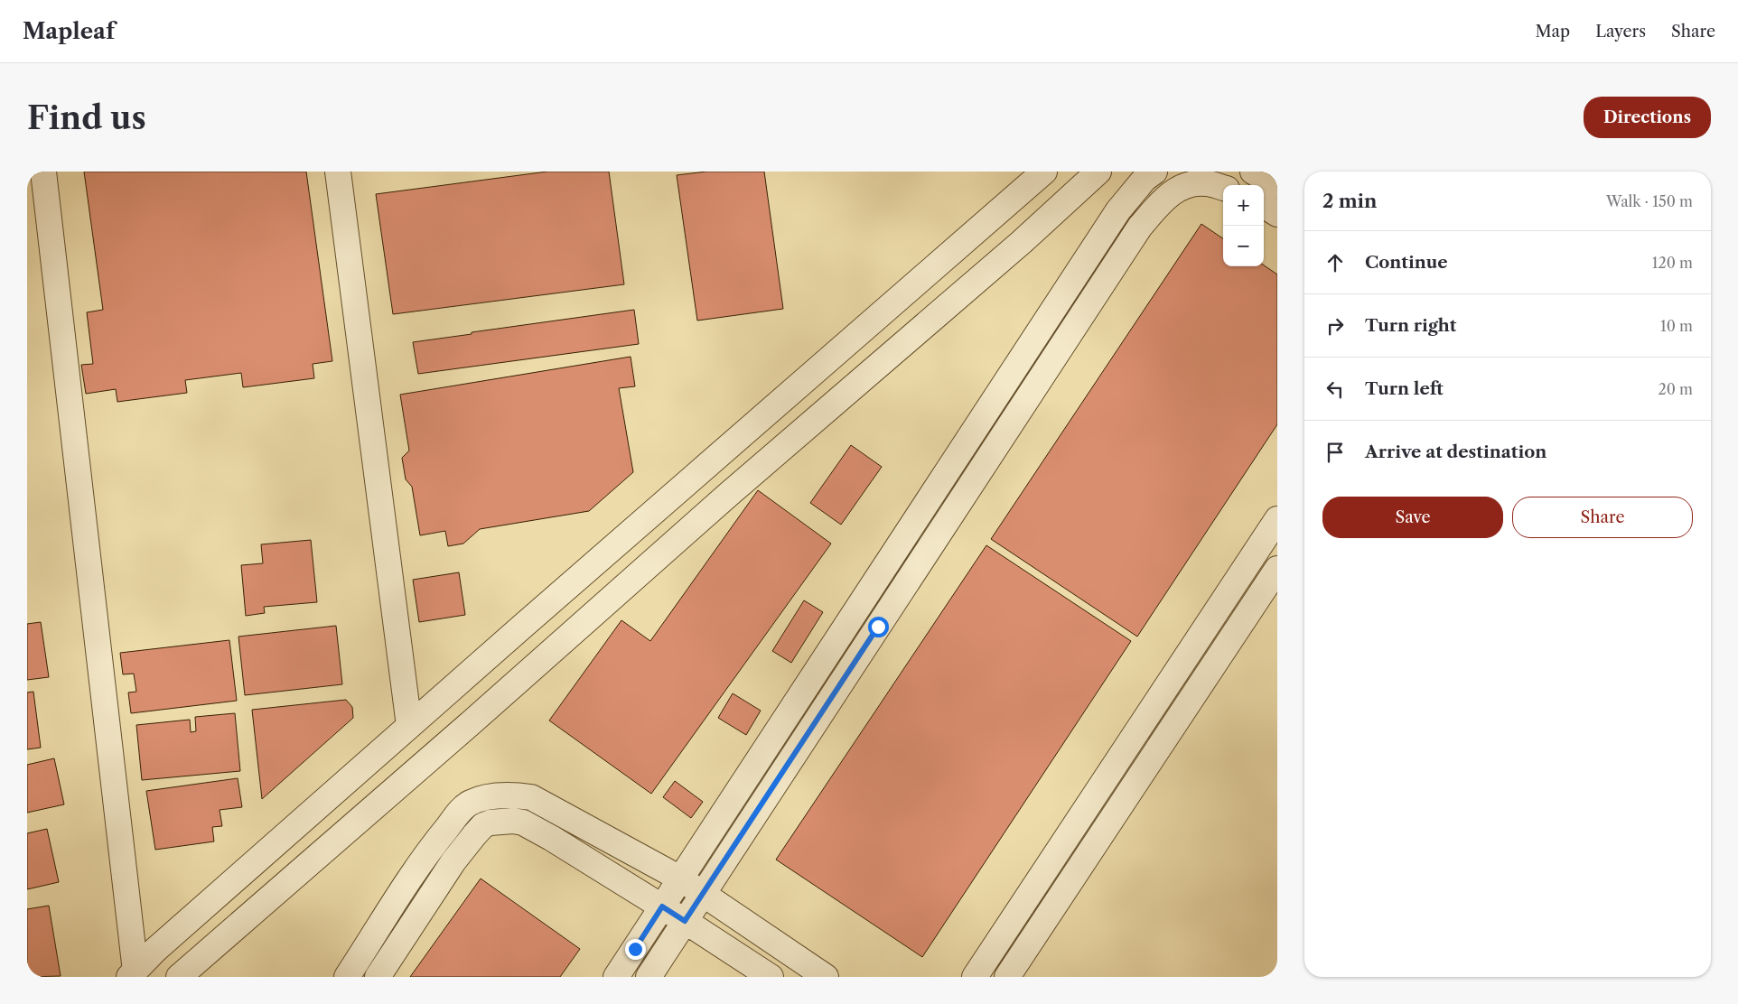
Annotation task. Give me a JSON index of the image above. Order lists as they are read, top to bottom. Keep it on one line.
{"page":{"header":"Mapleaf","nav":["Map","Layers","Share"],"buttons":["Directions",["Save","Share"]],"title":"Find us","heading":["2 min","Walk · 150 m"],"map_buttons":["+","−"],"list":[["Continue","120 m"],["Turn right","10 m"],["Turn left","20 m"],"Arrive at destination"]}}
